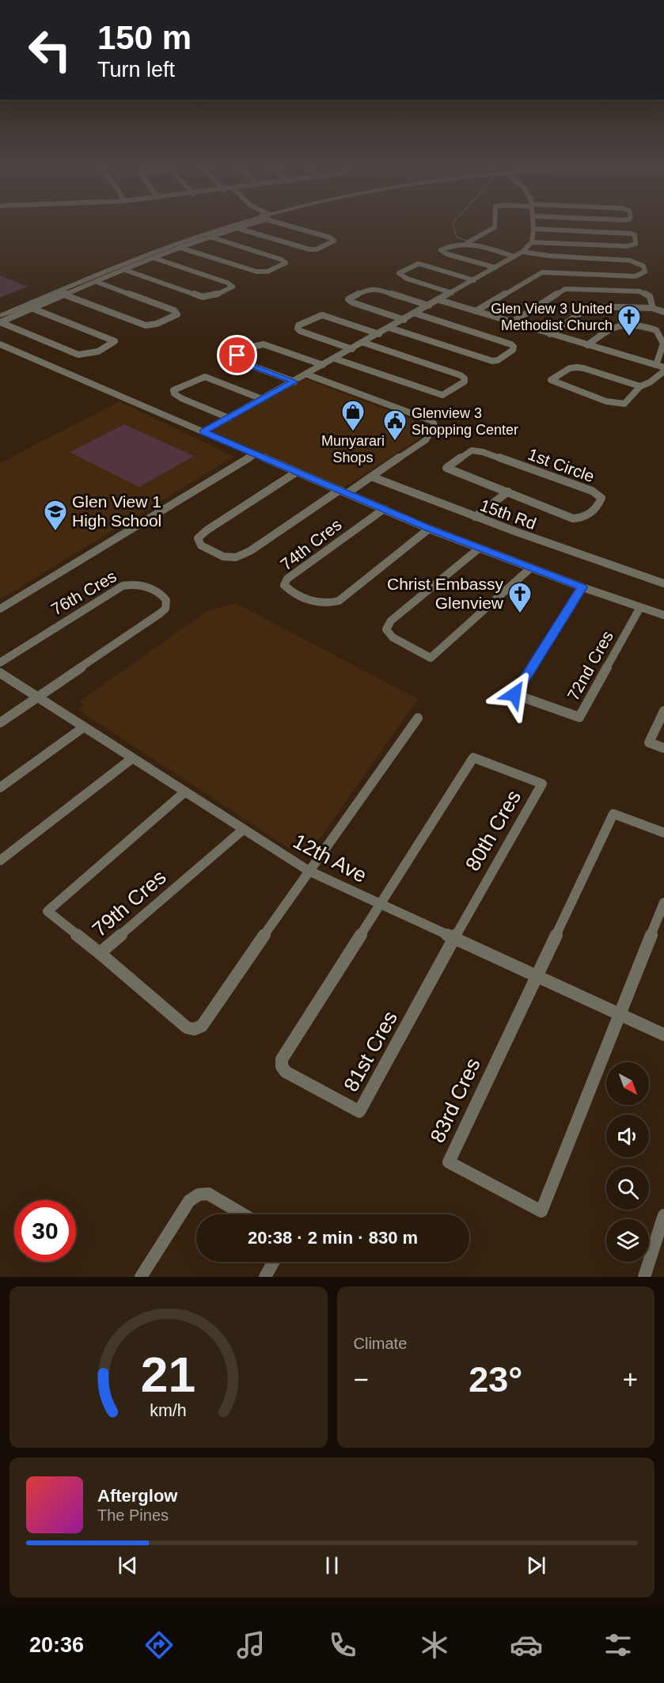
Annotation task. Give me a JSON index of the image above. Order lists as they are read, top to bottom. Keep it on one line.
{"streets":{"street":["1st Circle","15th Rd","74th Cres","76th Cres","72nd Cres","80th Cres","12th Ave","79th Cres","81st Cres","83rd Cres"]},"crossings":[["76th Cres","12th Ave"],["80th Cres","12th Ave"],["80th Cres","81st Cres"],["12th Ave","79th Cres"],["12th Ave","81st Cres"],["12th Ave","83rd Cres"]],"places":{"church":["Glen View 3 United Methodist Church","Christ Embassy Glenview"],"shop":["Munyarari Shops"],"public building":["Glenview 3 Shopping Center"],"school or university":["Glen View 1 High School"]},"north":"bottom right","page":{"turn":["150 m","Turn left"],"limit":"30","trip":"20:38 · 2 min · 830 m","tile":"Climate","heat":["−","23°","+"],"song":["Afterglow","The Pines"],"tabs":"20:36","gauge":["21","km/h"]}}
